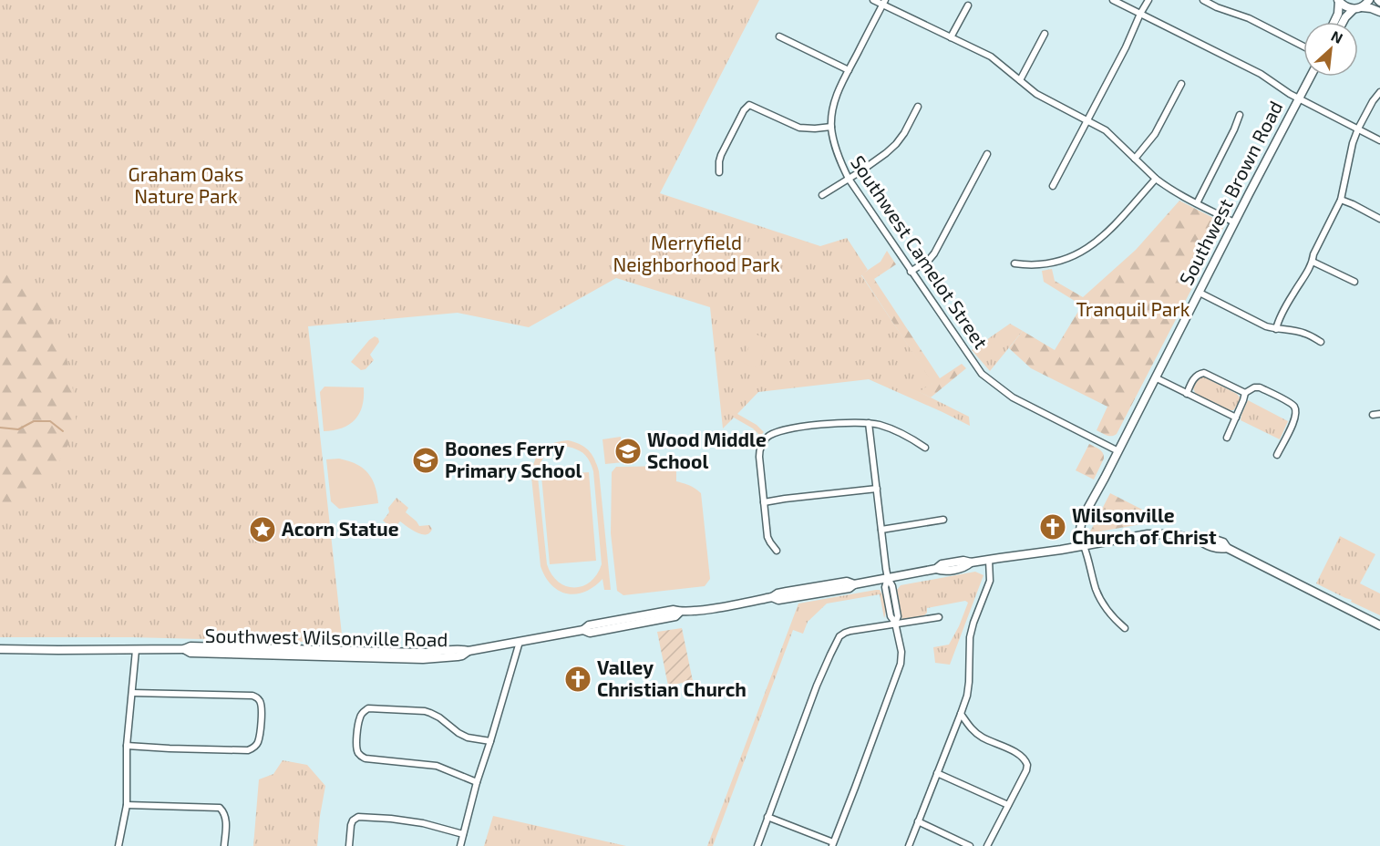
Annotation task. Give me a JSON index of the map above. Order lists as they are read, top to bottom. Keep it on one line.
{"streets":{"main road":["Southwest Brown Road","Southwest Wilsonville Road"],"street":["Southwest Camelot Street"]},"crossings":[["Southwest Brown Road","Southwest Camelot Street"],["Southwest Brown Road","Southwest Wilsonville Road"]],"parks":["Graham Oaks Nature Park","Merryfield Neighborhood Park","Tranquil Park"],"places":{"school or university":["Wood Middle School","Boones Ferry Primary School"],"church":["Wilsonville Church of Christ","Valley Christian Church"],"place":["Acorn Statue"]},"north":"top right"}
